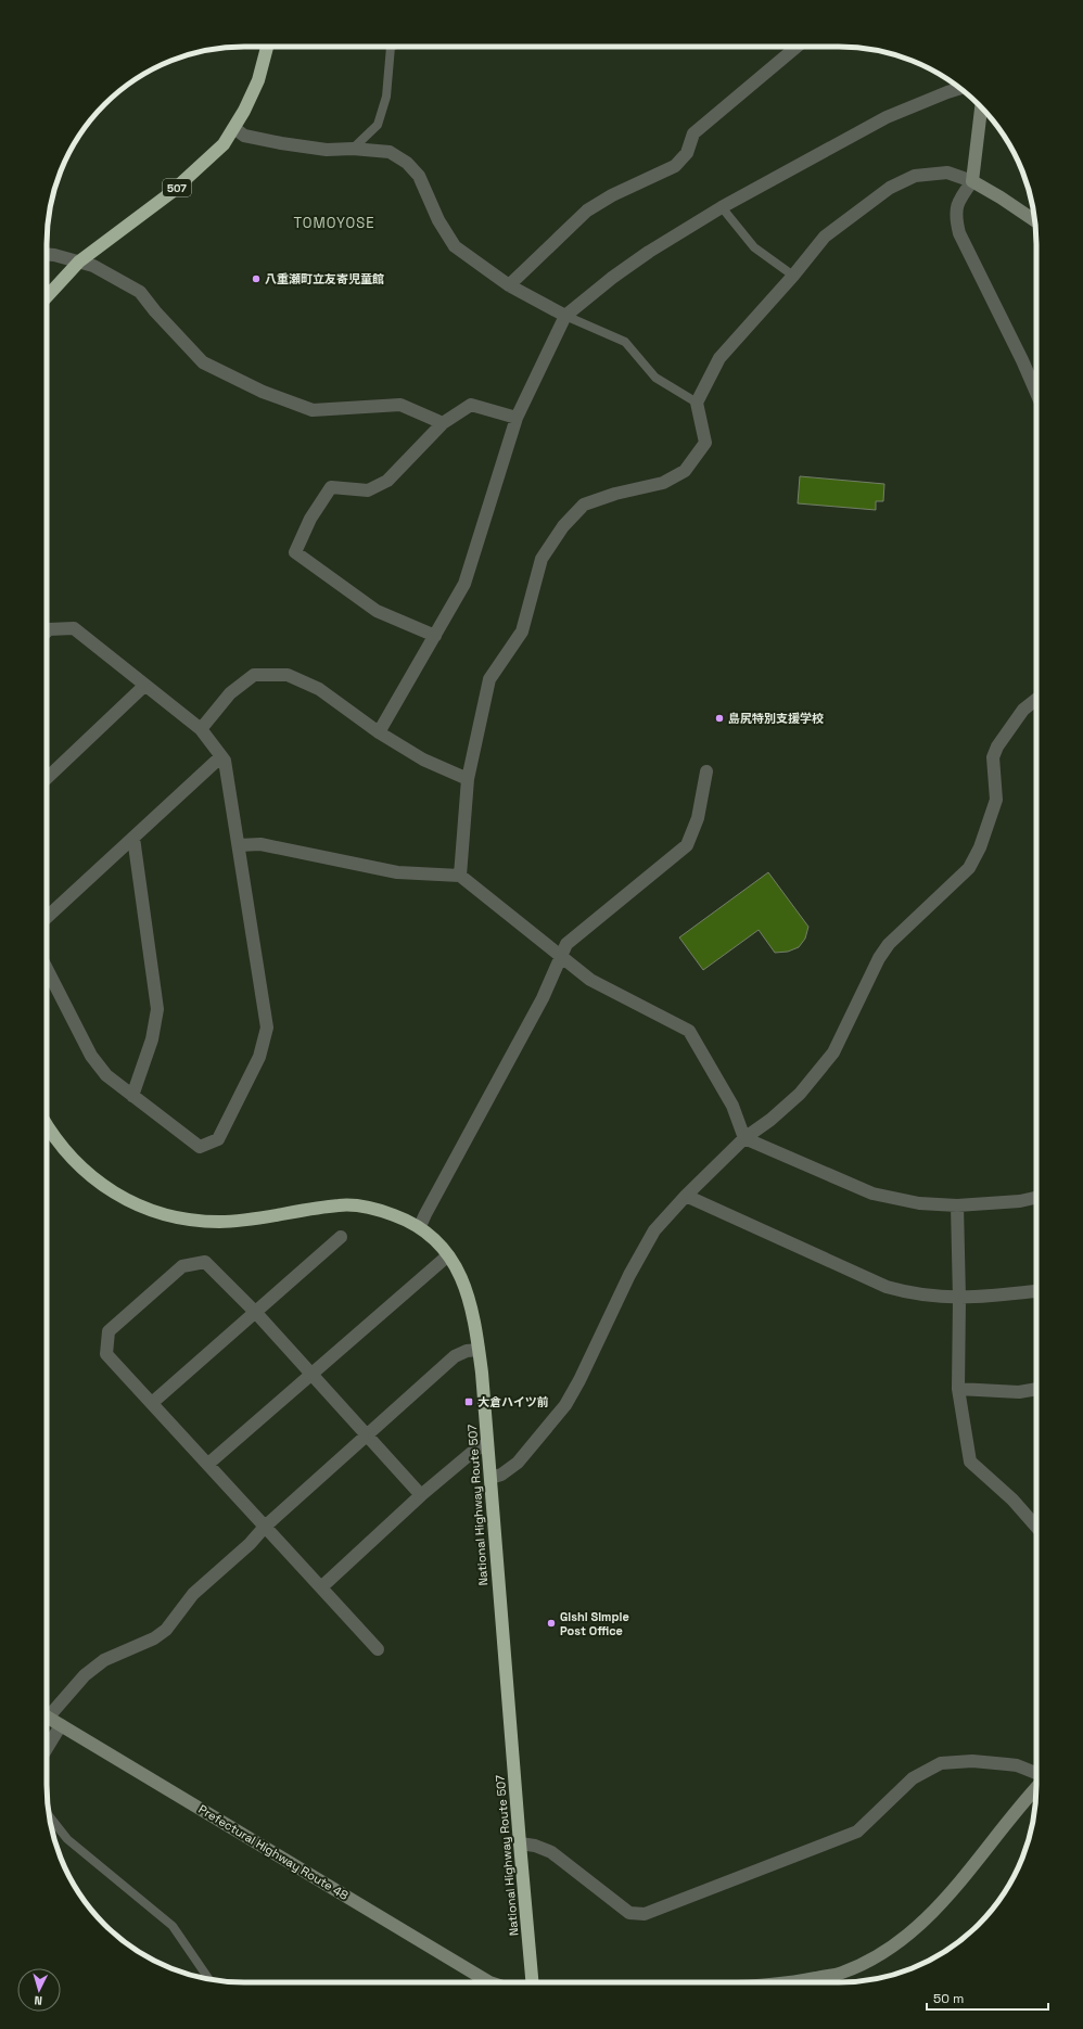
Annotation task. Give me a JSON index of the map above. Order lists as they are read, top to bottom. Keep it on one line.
{"streets":{"highway":["507","National Highway Route 507"],"street":["Prefectural Highway Route 48"]},"districts":["TOMOYOSE"],"places":{"other":["八重瀬町立友寄児童館","島尻特別支援学校","Gishi Simple Post Office"],"transit":["大倉ハイツ前"]},"scale_bar":"50 m","north":"bottom"}
